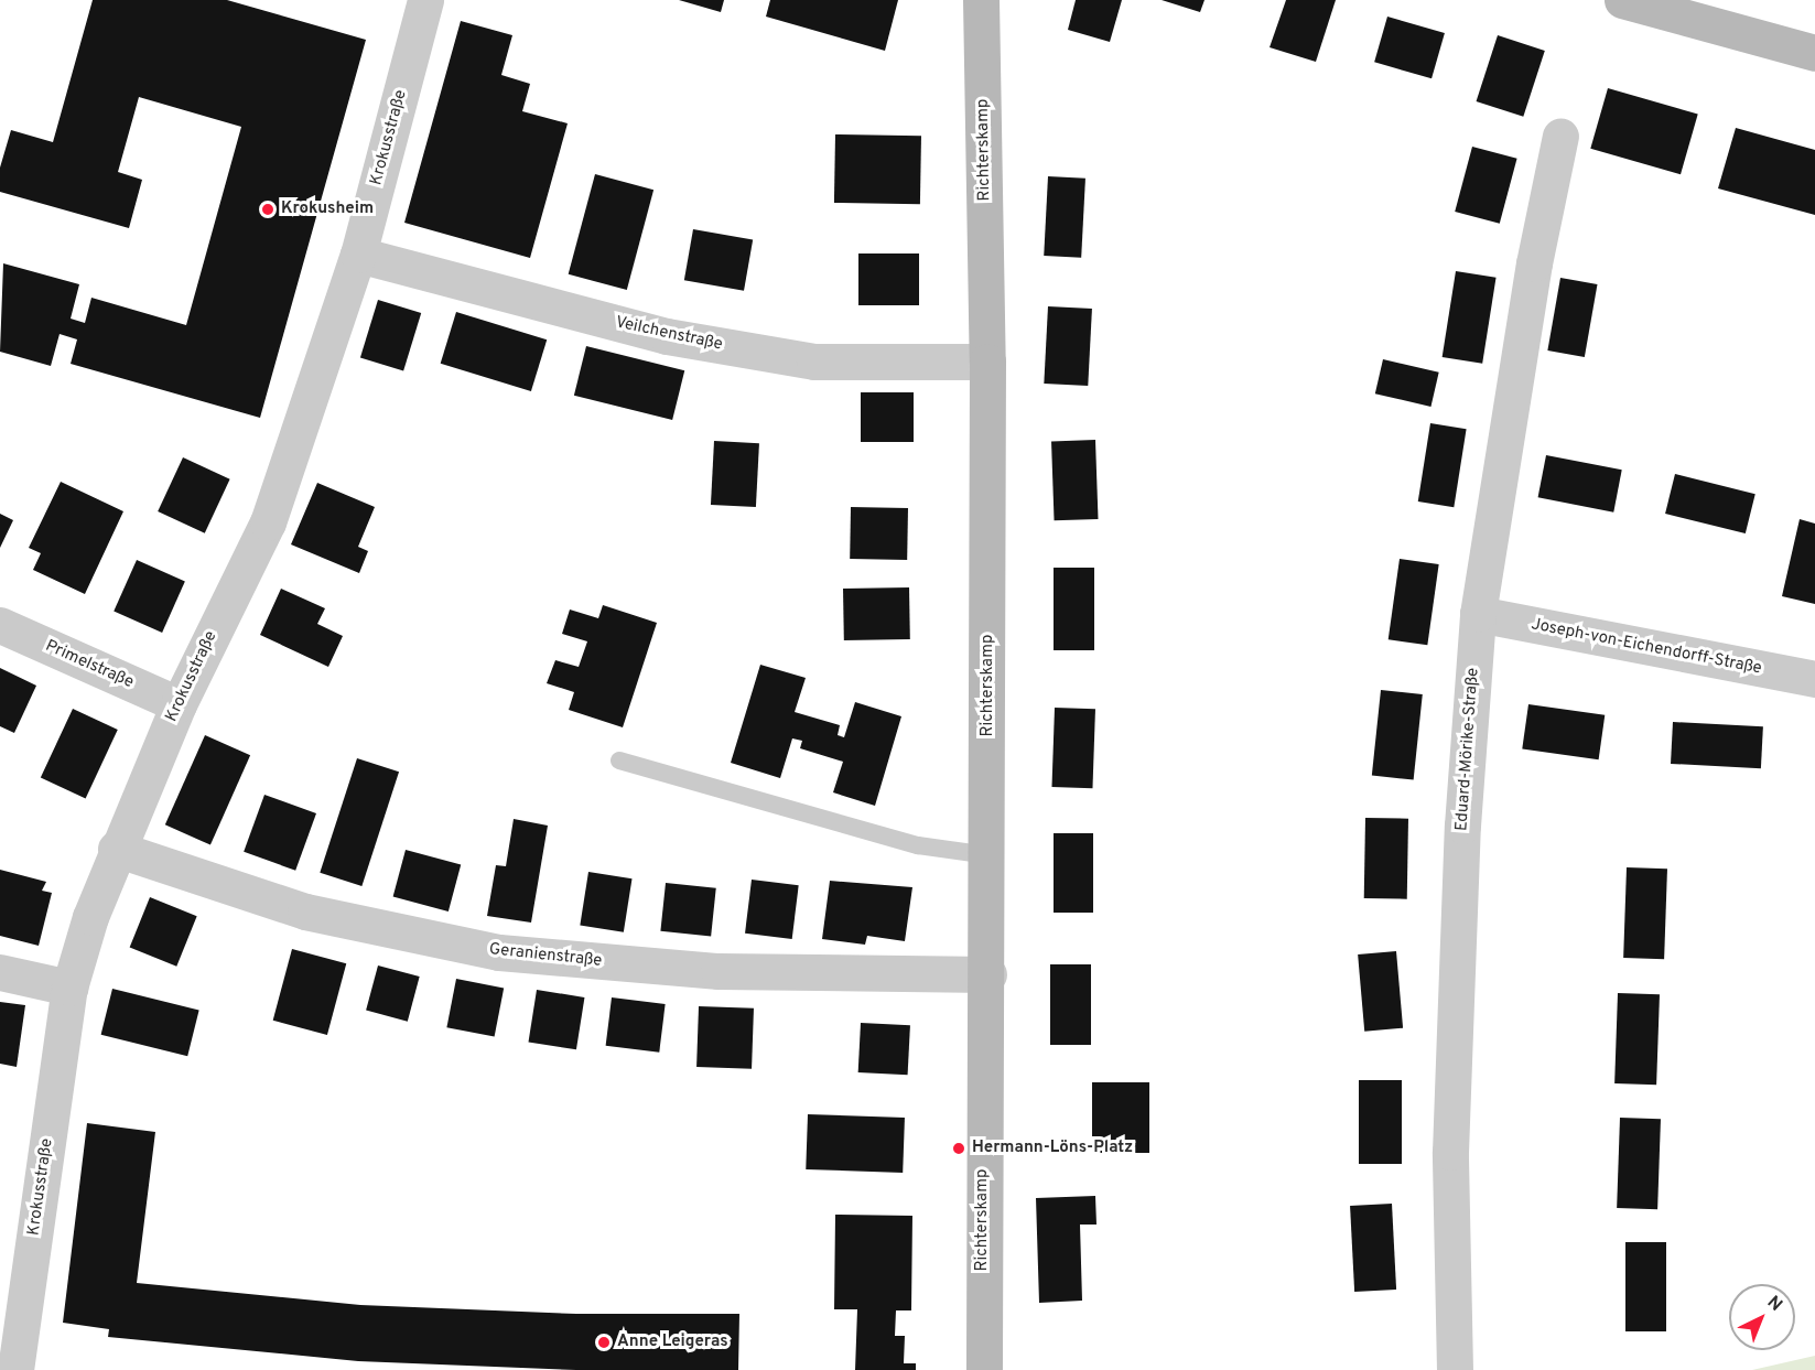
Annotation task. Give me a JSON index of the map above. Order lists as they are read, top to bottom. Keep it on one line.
{"streets":{"street":["Krokusstraße","Richterskamp","Veilchenstraße","Joseph-von-Eichendorff-Straße","Primelstraße","Eduard-Mörike-Straße","Geranienstraße"]},"crossings":[["Krokusstraße","Veilchenstraße"],["Krokusstraße","Primelstraße"],["Krokusstraße","Geranienstraße"],["Richterskamp","Veilchenstraße"],["Richterskamp","Geranienstraße"],["Joseph-von-Eichendorff-Straße","Eduard-Mörike-Straße"]],"places":["Krokusheim","Hermann-Löns-Platz","Anne Leigeras"],"north":"top right"}
